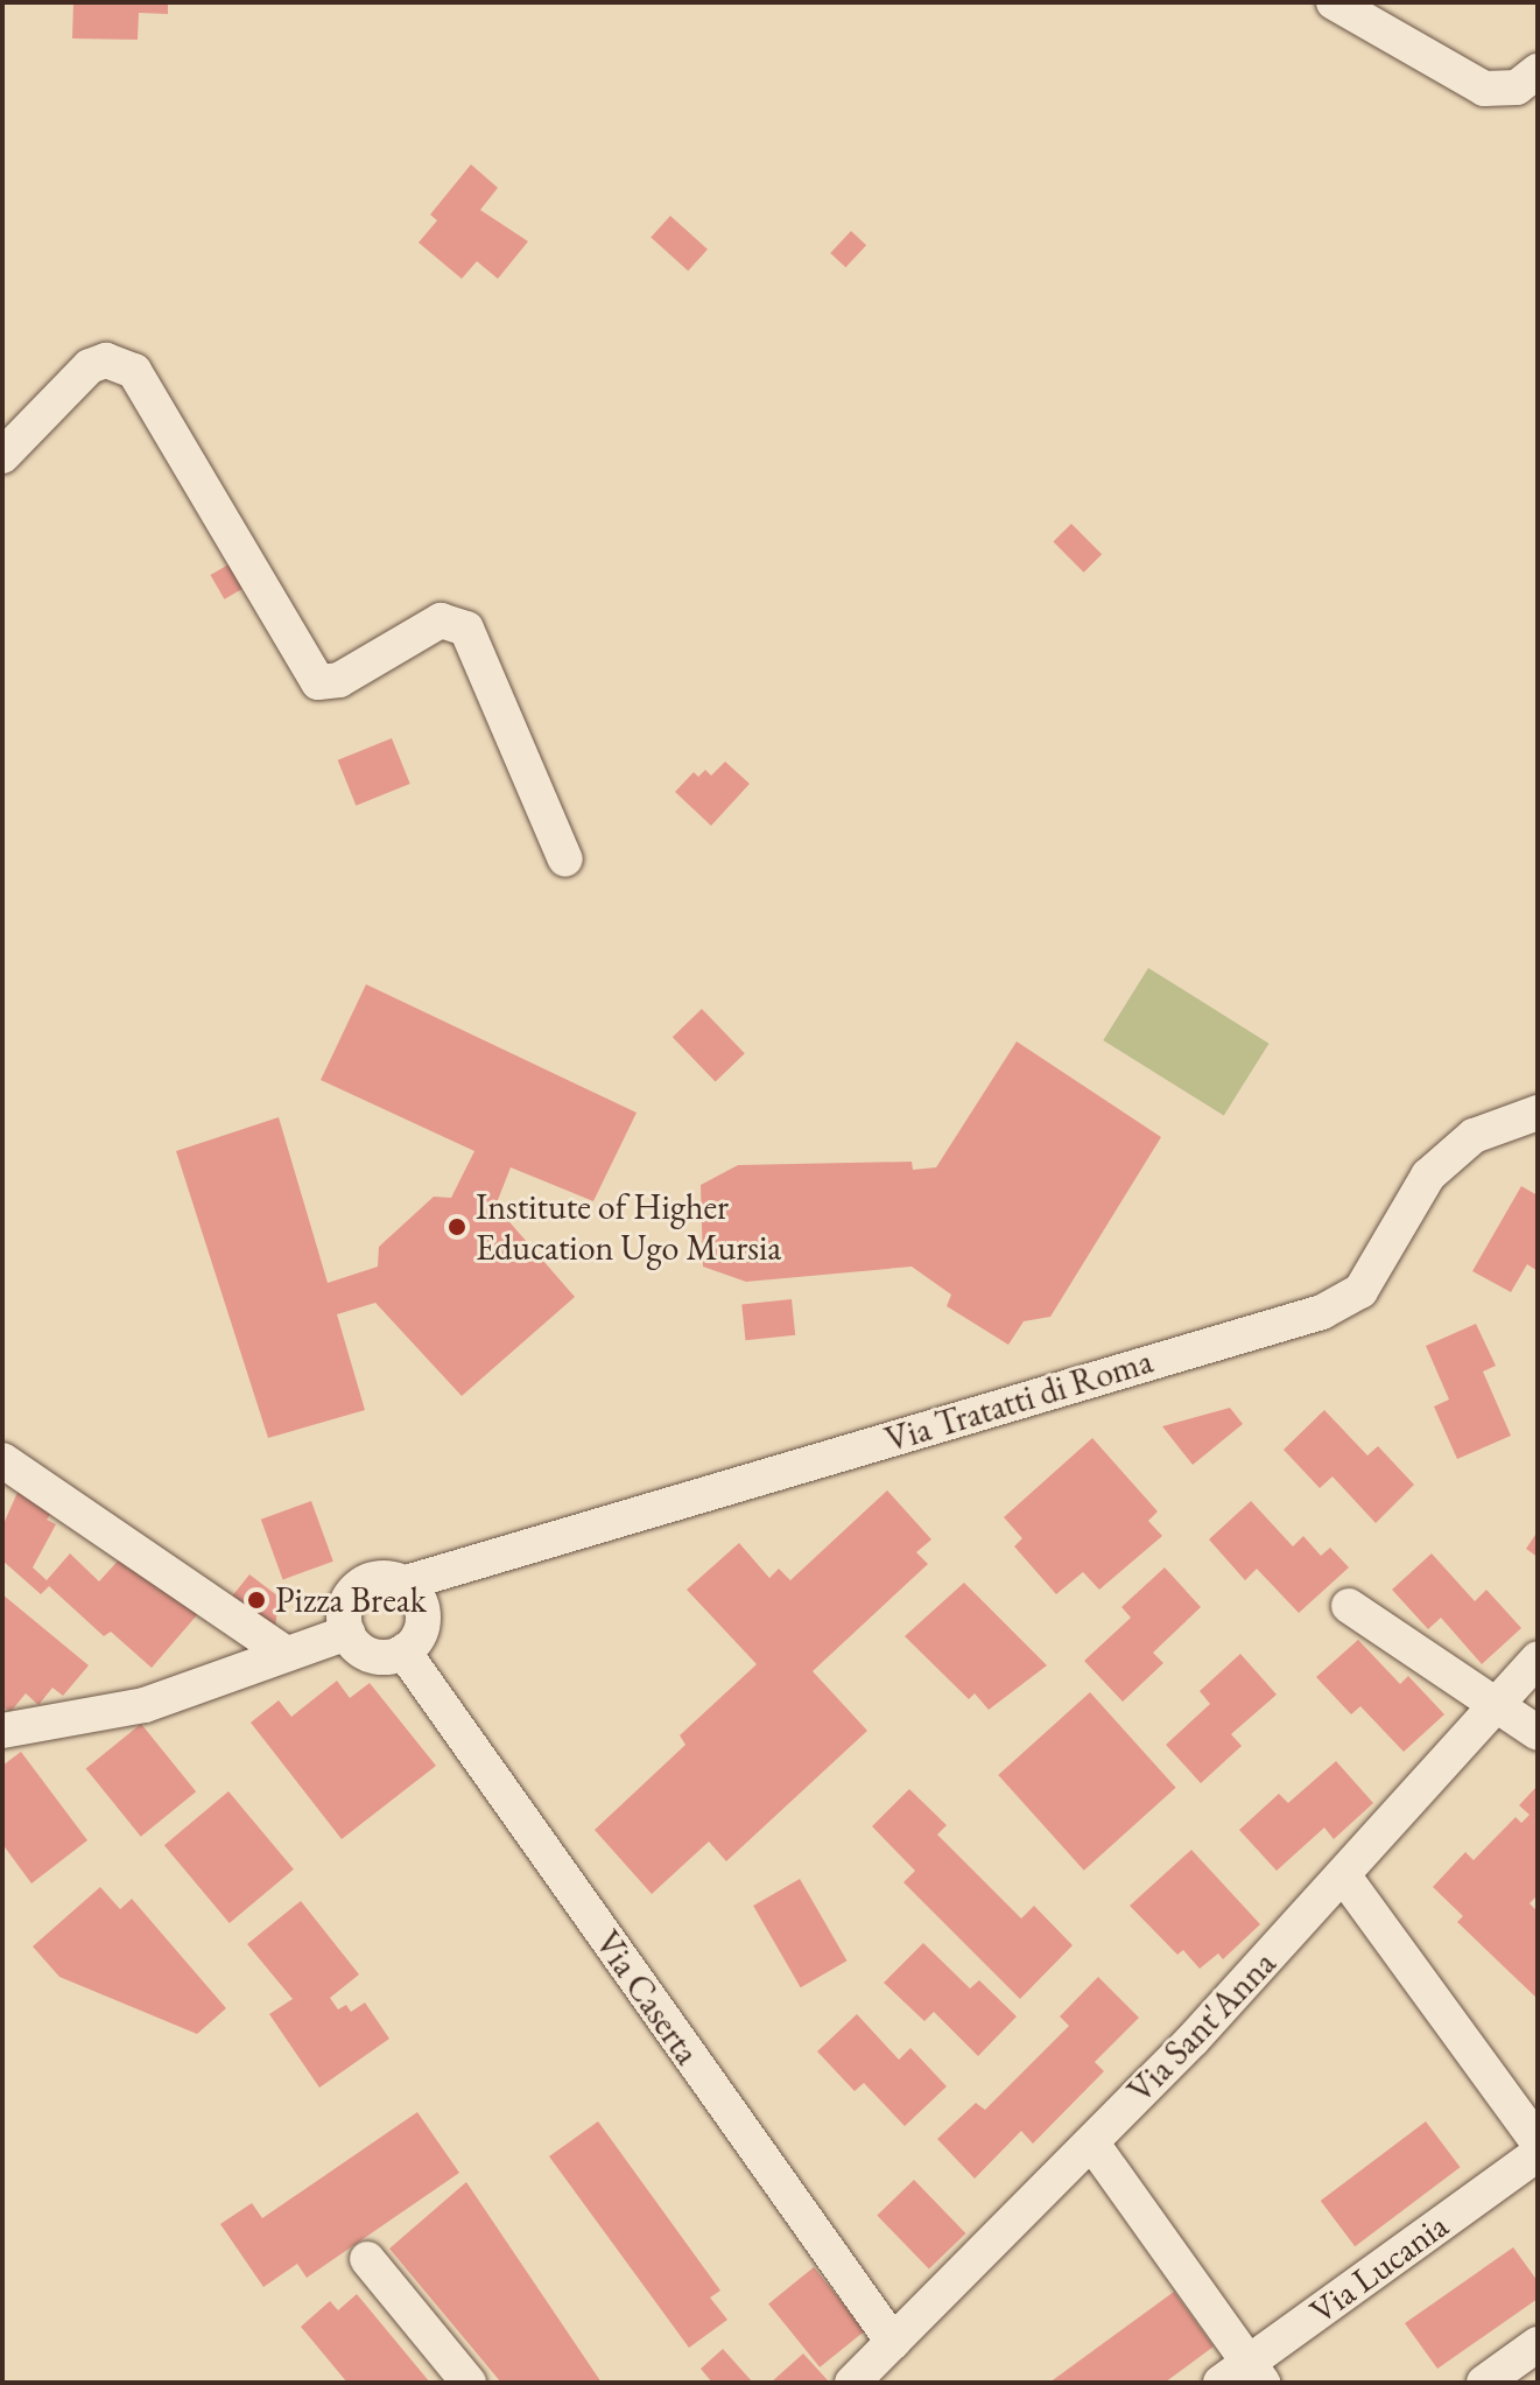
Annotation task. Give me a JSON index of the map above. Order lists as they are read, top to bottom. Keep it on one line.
{"streets":{"street":["Via Tratatti di Roma","Via Caserta","Via Sant'Anna","Via Lucania"]},"crossings":[["Via Tratatti di Roma","Via Caserta"],["Via Caserta","Via Sant'Anna"]],"places":["Institute of Higher Education Ugo Mursia","Pizza Break"]}
